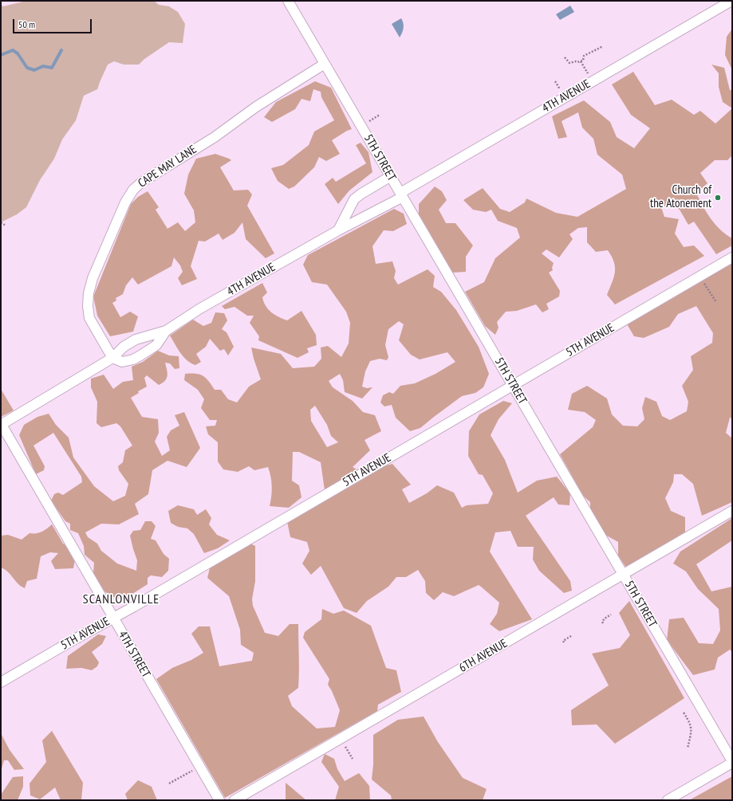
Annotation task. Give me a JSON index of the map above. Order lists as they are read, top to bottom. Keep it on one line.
{"streets":{"street":["4TH AVENUE","5TH STREET","CAPE MAY LANE","5TH AVENUE","4TH STREET","6TH AVENUE"]},"crossings":[["4TH AVENUE","5TH STREET"],["4TH AVENUE","CAPE MAY LANE"],["4TH AVENUE","4TH STREET"],["5TH STREET","CAPE MAY LANE"],["5TH STREET","5TH AVENUE"],["5TH STREET","6TH AVENUE"],["5TH AVENUE","4TH STREET"]],"districts":["SCANLONVILLE"],"places":["Church of the Atonement"],"scale_bar":"50 m"}
